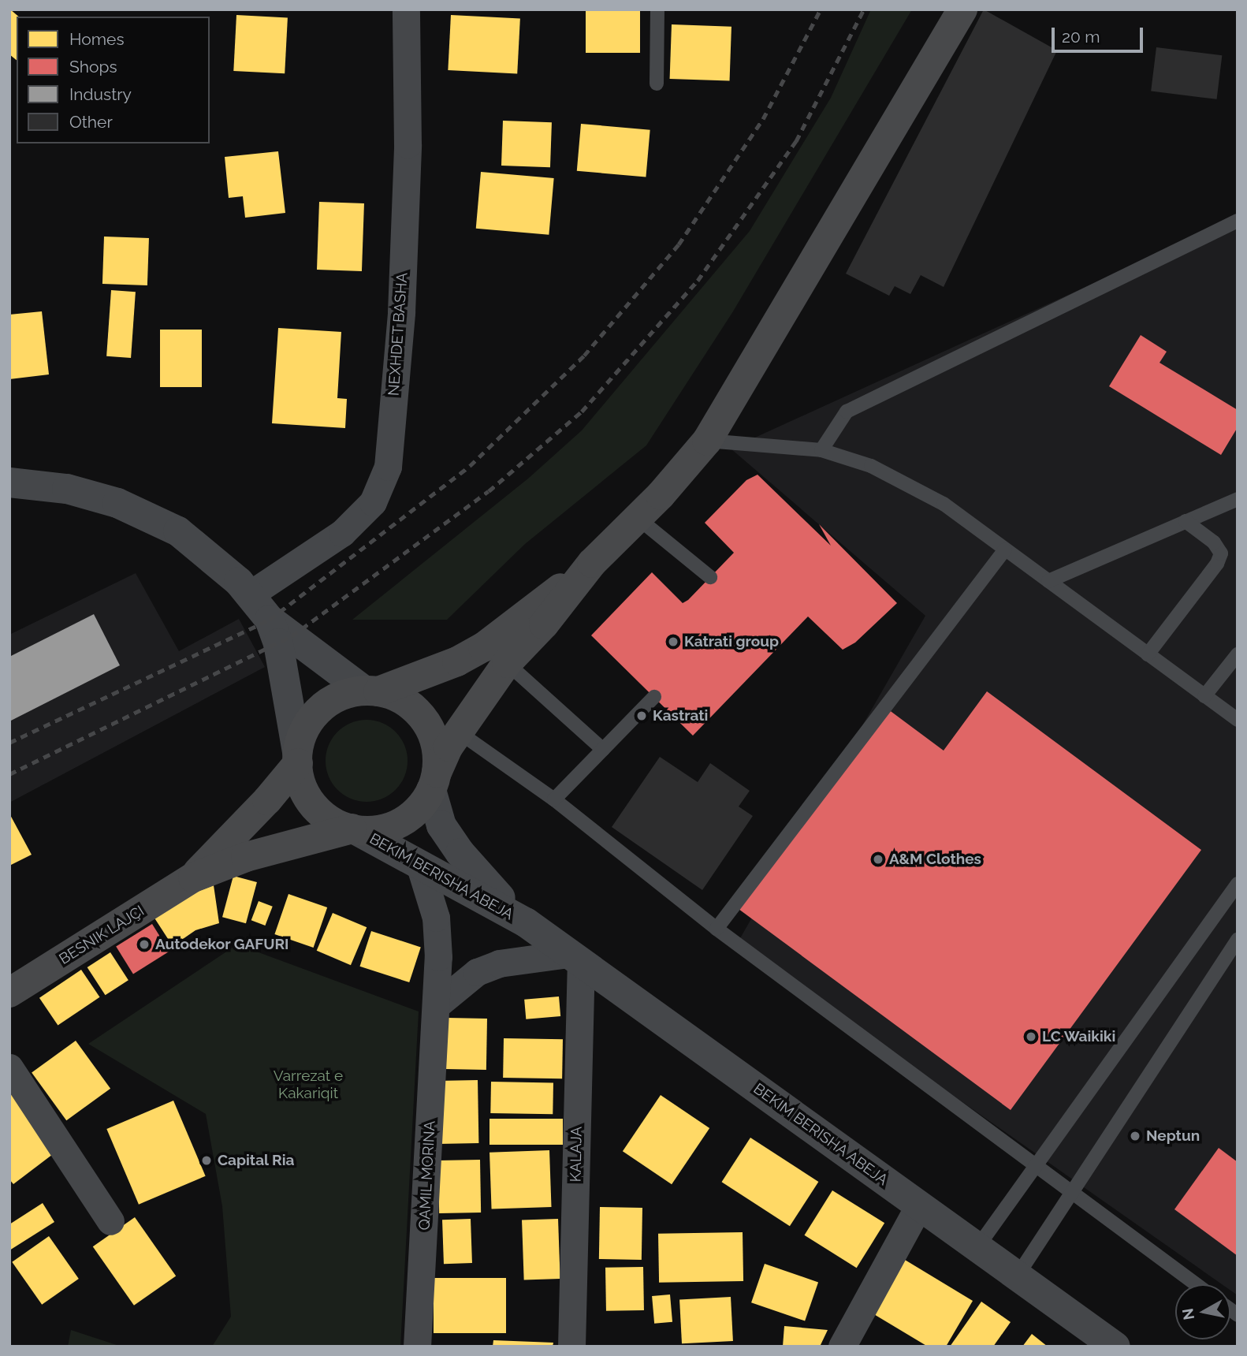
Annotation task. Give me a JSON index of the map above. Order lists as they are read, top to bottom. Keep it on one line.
{"streets":{"main road":["BESNIK LAJÇI"],"street":["NEXHDET BASHA","BEKIM BERISHA ABEJA","KALAJA","QAMIL MORINA"]},"crossings":[["BEKIM BERISHA ABEJA","BESNIK LAJÇI"],["BEKIM BERISHA ABEJA","KALAJA"],["BEKIM BERISHA ABEJA","QAMIL MORINA"]],"parks":["Varrezat e Kakariqit"],"places":["Katrati group","Kastrati","A&M Clothes","Autodekor GAFURI","LC Waikiki","Neptun","Capital Ria"],"legend":["Homes","Shops","Industry","Other"],"scale_bar":"20 m","north":"left"}
